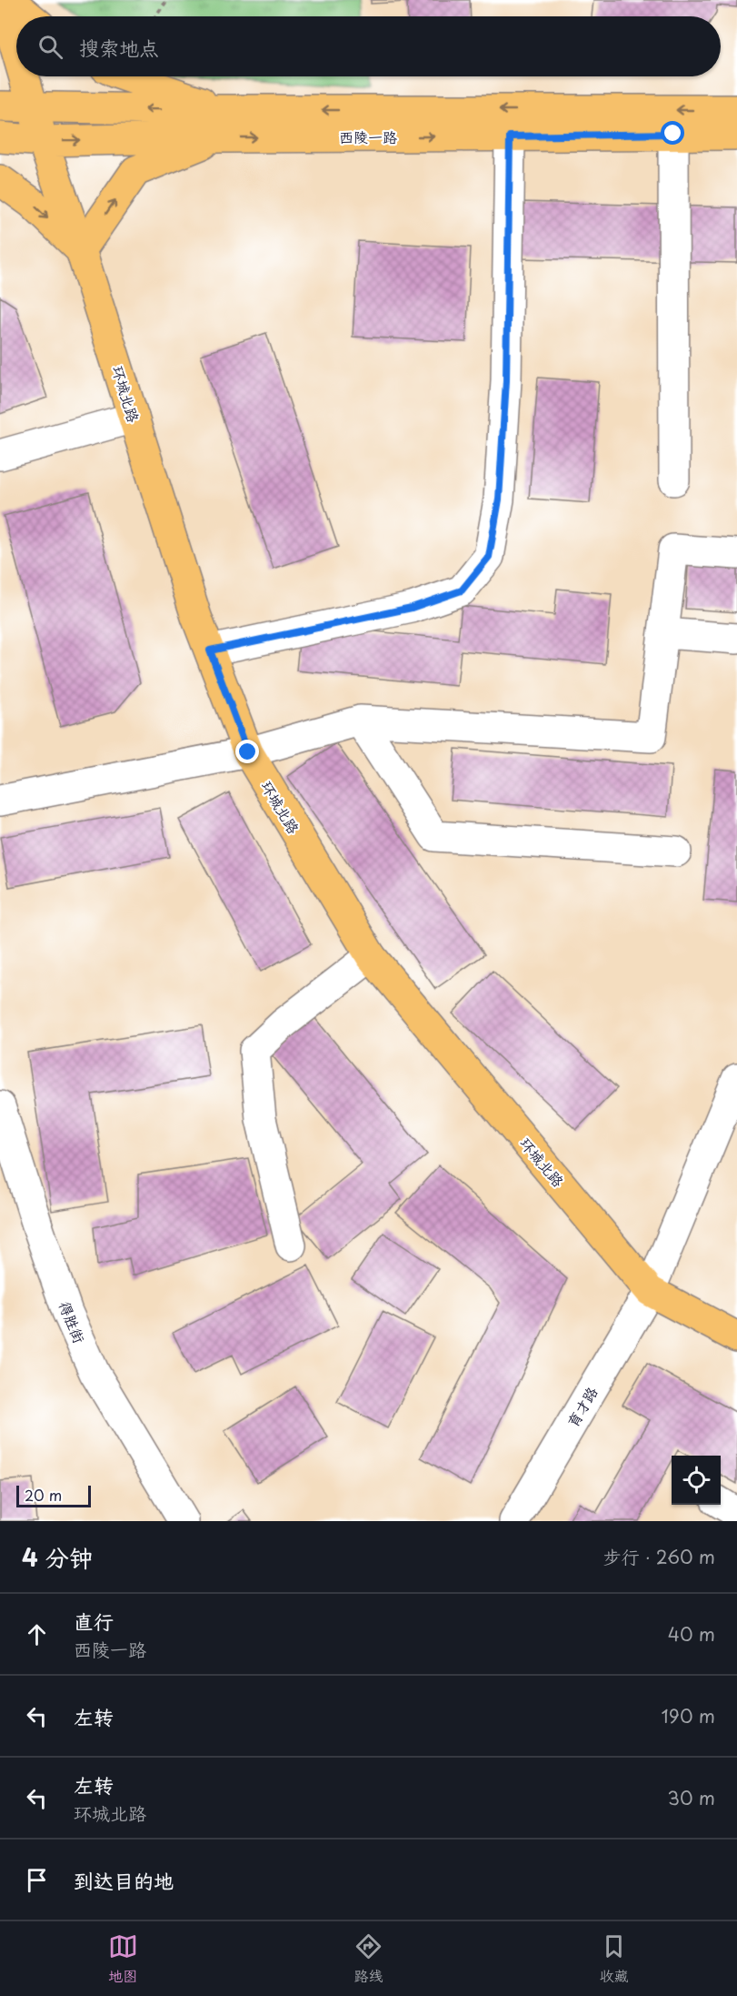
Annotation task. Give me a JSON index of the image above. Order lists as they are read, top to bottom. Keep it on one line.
{"streets":{"main road":["西陵一路","环城北路"],"street":["得胜街","育才路"]},"crossings":[["西陵一路","环城北路"],["环城北路","育才路"]],"scale_bar":"20 m","page":{"search":"搜索地点","scale":"20 m","heading":["4 分钟","步行 · 260 m"],"list":[["直行","西陵一路","40 m"],["左转","190 m"],["左转","环城北路","30 m"],"到达目的地"],"nav":["地图","路线","收藏"]}}
